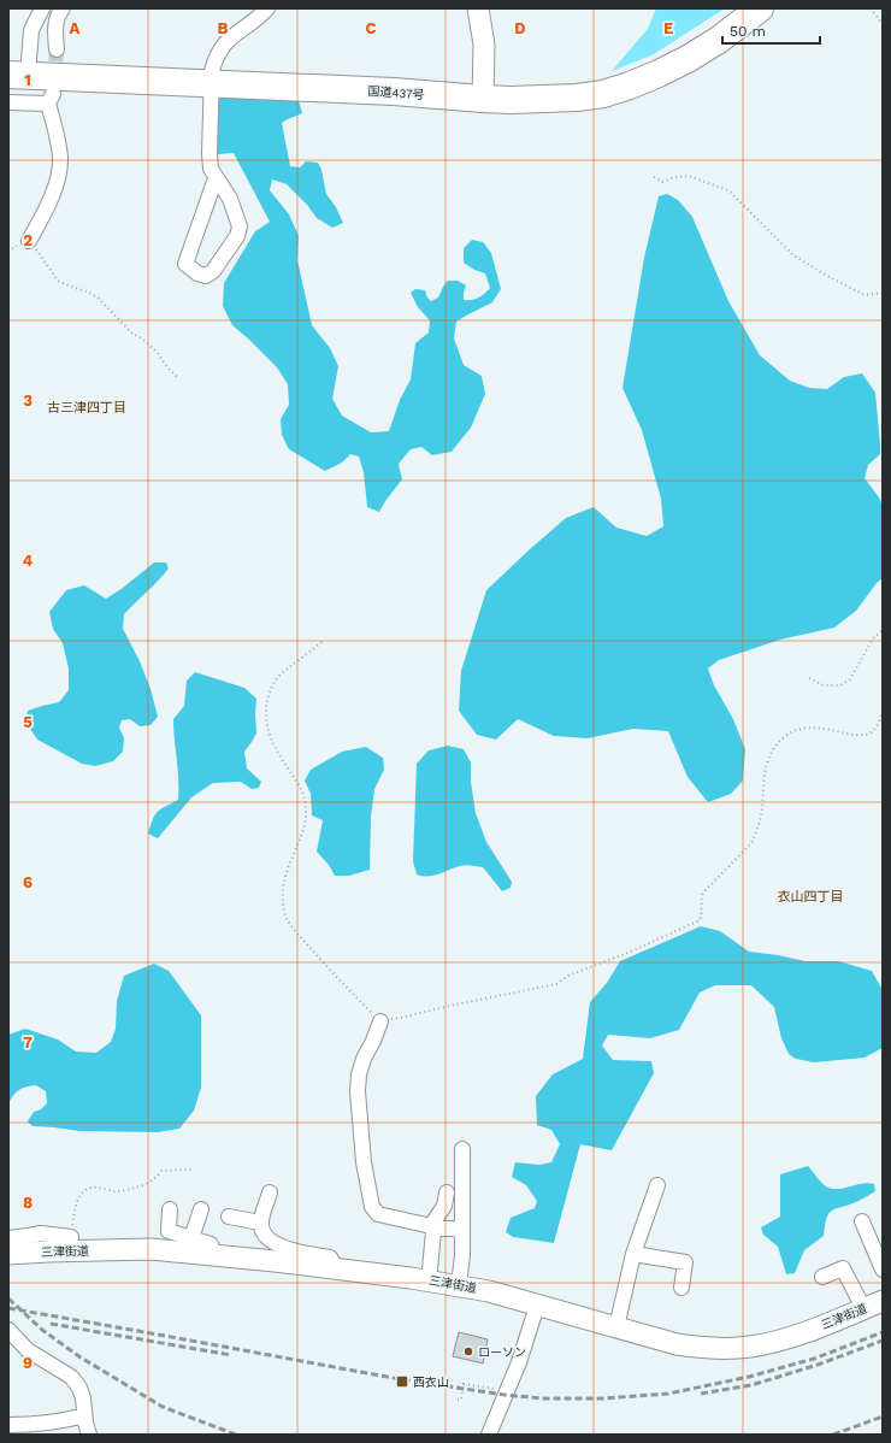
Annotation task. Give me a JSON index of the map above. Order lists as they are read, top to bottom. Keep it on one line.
{"streets":{"highway":["国道437号"],"street":["三津街道"]},"districts":["古三津四丁目","衣山四丁目"],"places":{"other":["ローソン"],"transit":["西衣山"]},"scale_bar":"50 m","grid":{"columns":["A","B","C","D","E"],"rows":["1","2","3","4","5","6","7","8","9"]}}
